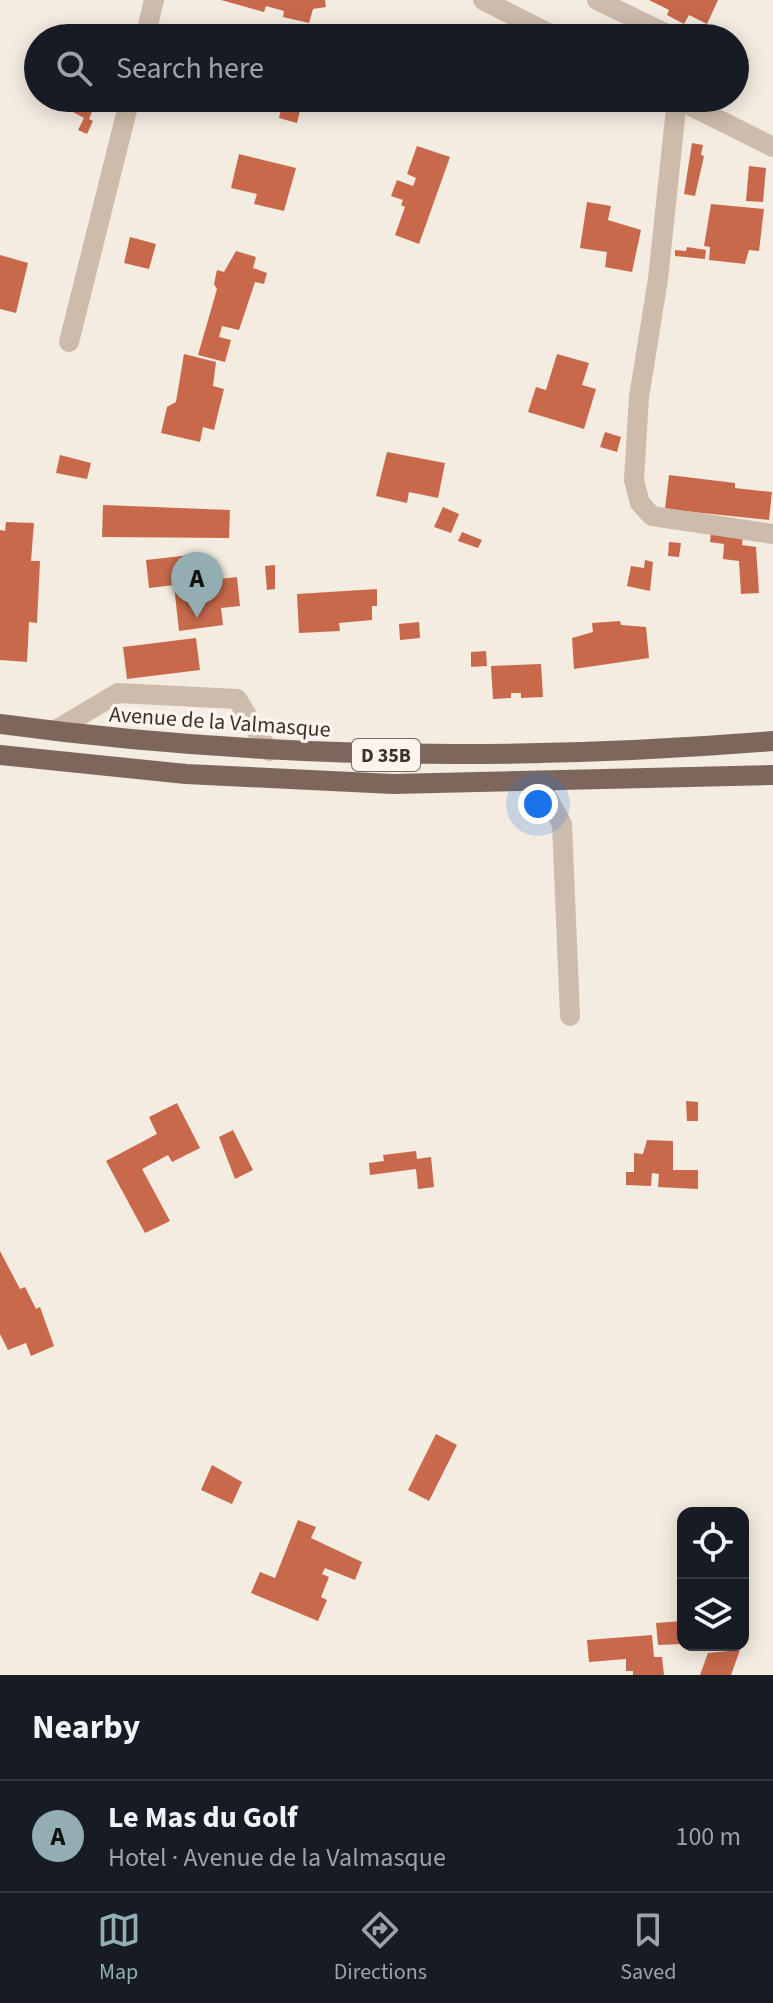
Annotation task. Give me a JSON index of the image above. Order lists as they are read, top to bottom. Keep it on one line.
{"streets":{"main road":["Avenue de la Valmasque","D 35B"]},"page":{"search":"Search here","pins":"A","heading":"Nearby","list":[{"mark":"A","name":"Le Mas du Golf","note":"Hotel · Avenue de la Valmasque","value":"100 m"}],"nav":["Map","Directions","Saved"]}}
